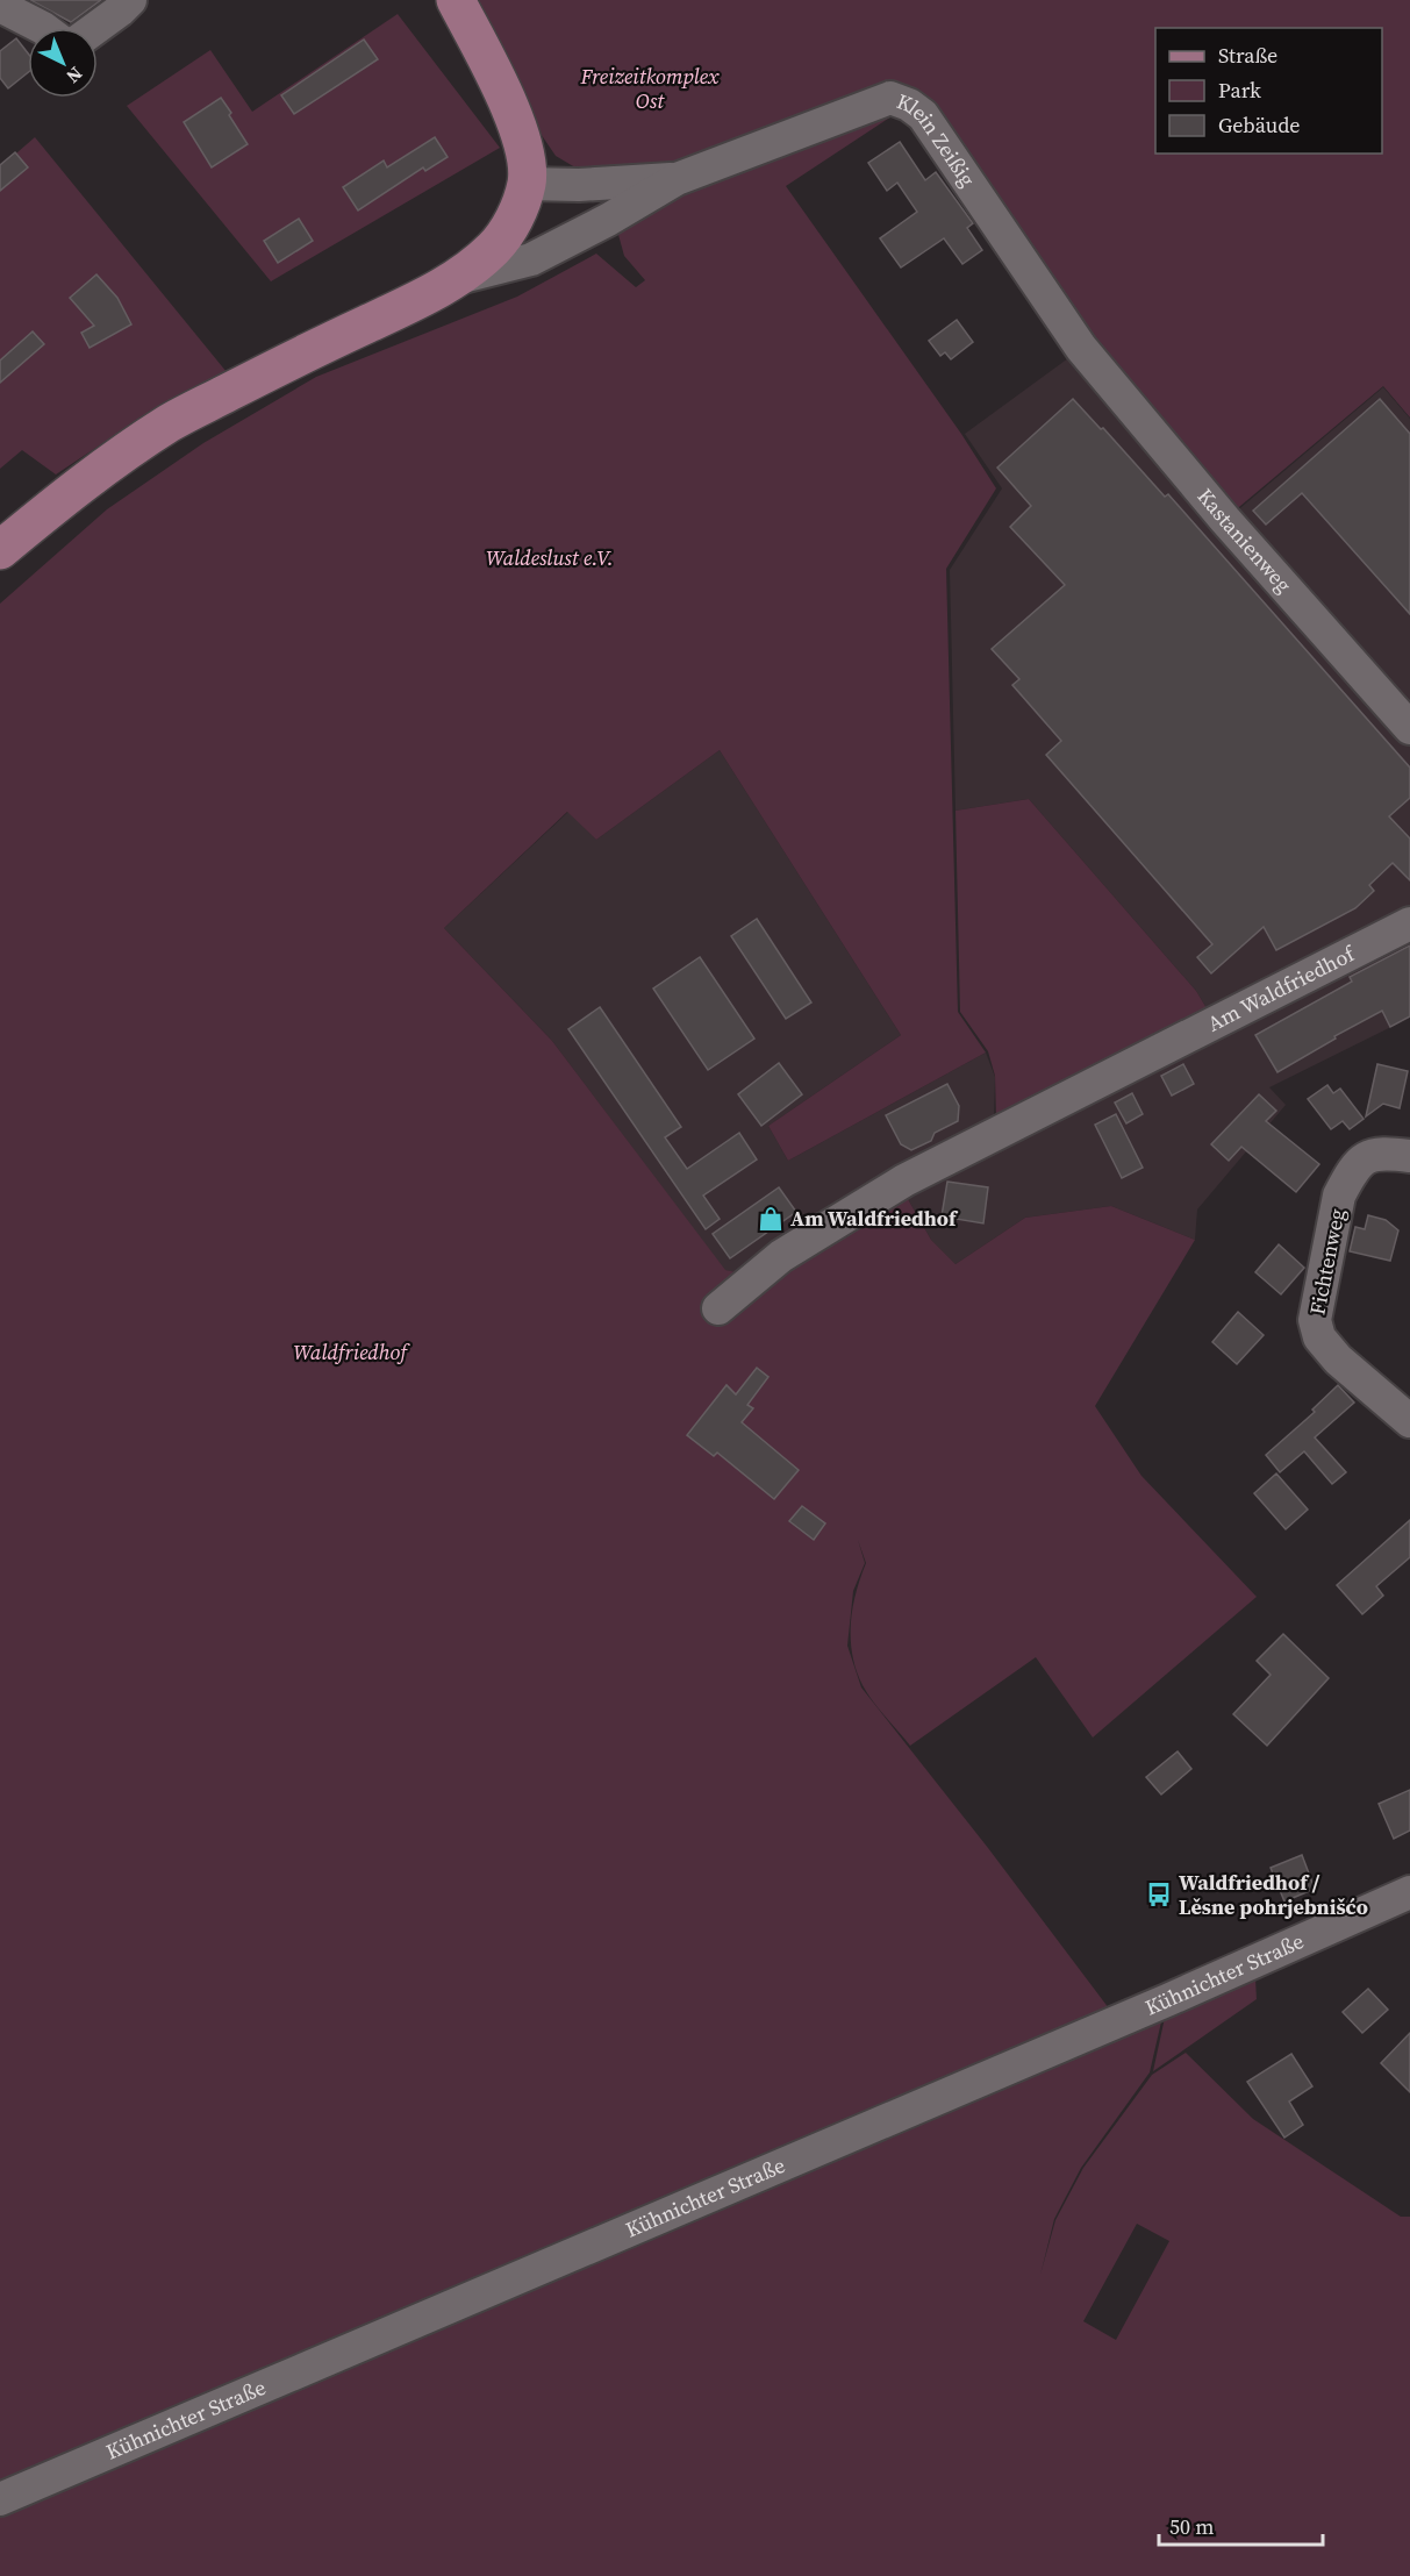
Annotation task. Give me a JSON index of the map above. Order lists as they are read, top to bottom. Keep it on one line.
{"streets":{"street":["Klein Zeißig","Kastanienweg","Am Waldfriedhof","Fichtenweg","Kühnichter Straße"]},"crossings":[["Klein Zeißig","Kastanienweg"]],"parks":["Freizeitkomplex Ost","Waldeslust e.V.","Waldfriedhof"],"places":{"shop":["Am Waldfriedhof"],"bus stop":["Waldfriedhof / Lěsne pohrjebnišćo"]},"legend":["Straße","Park","Gebäude"],"scale_bar":"50 m","north":"bottom right"}
